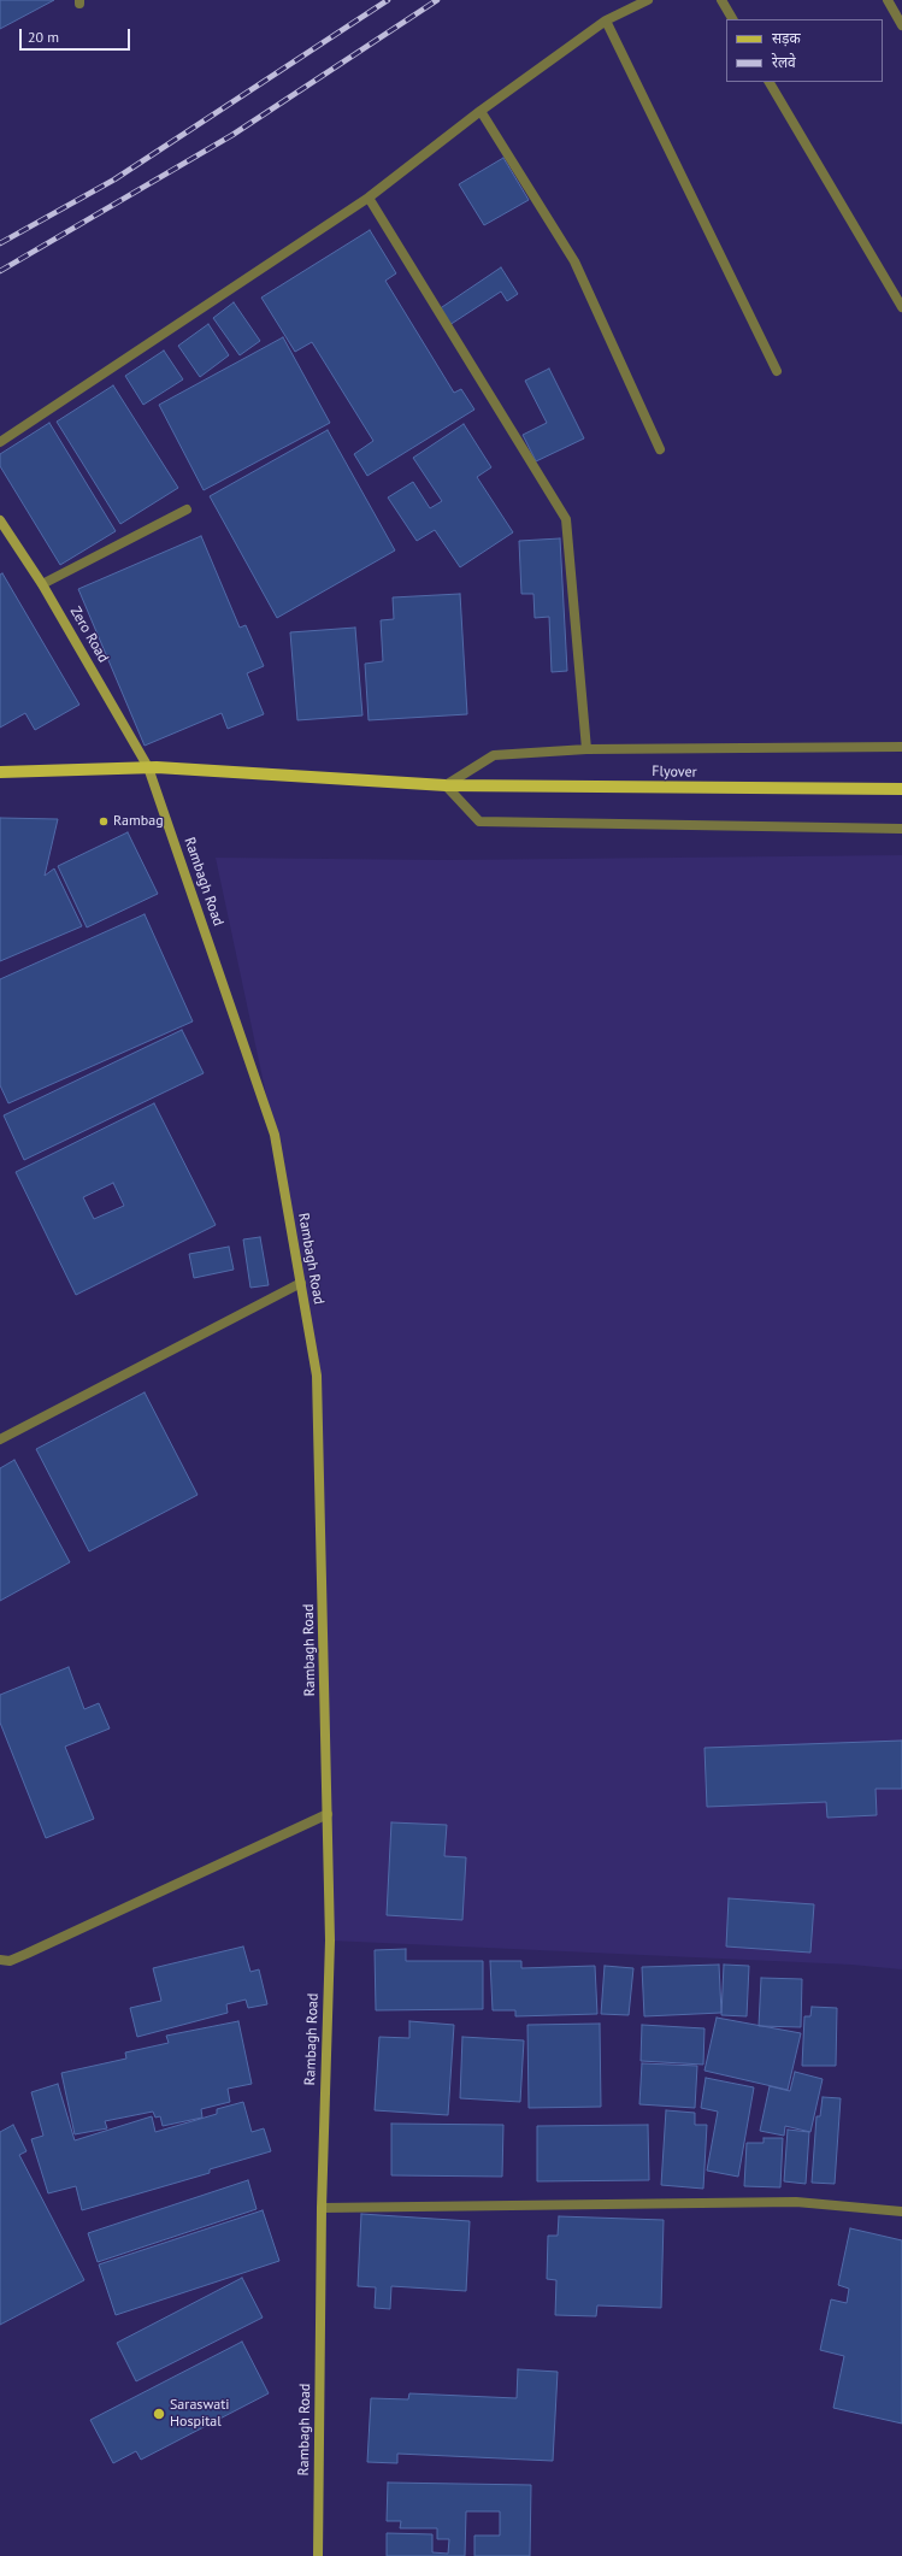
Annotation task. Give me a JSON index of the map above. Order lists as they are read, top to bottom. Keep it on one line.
{"streets":{"main road":["Flyover"],"street":["Zero Road","Rambagh Road"]},"crossings":[["Zero Road","Flyover"],["Zero Road","Rambagh Road"],["Flyover","Rambagh Road"]],"places":["Rambag","Saraswati Hospital"],"legend":["सड़क","रेलवे"],"scale_bar":"20 m"}
